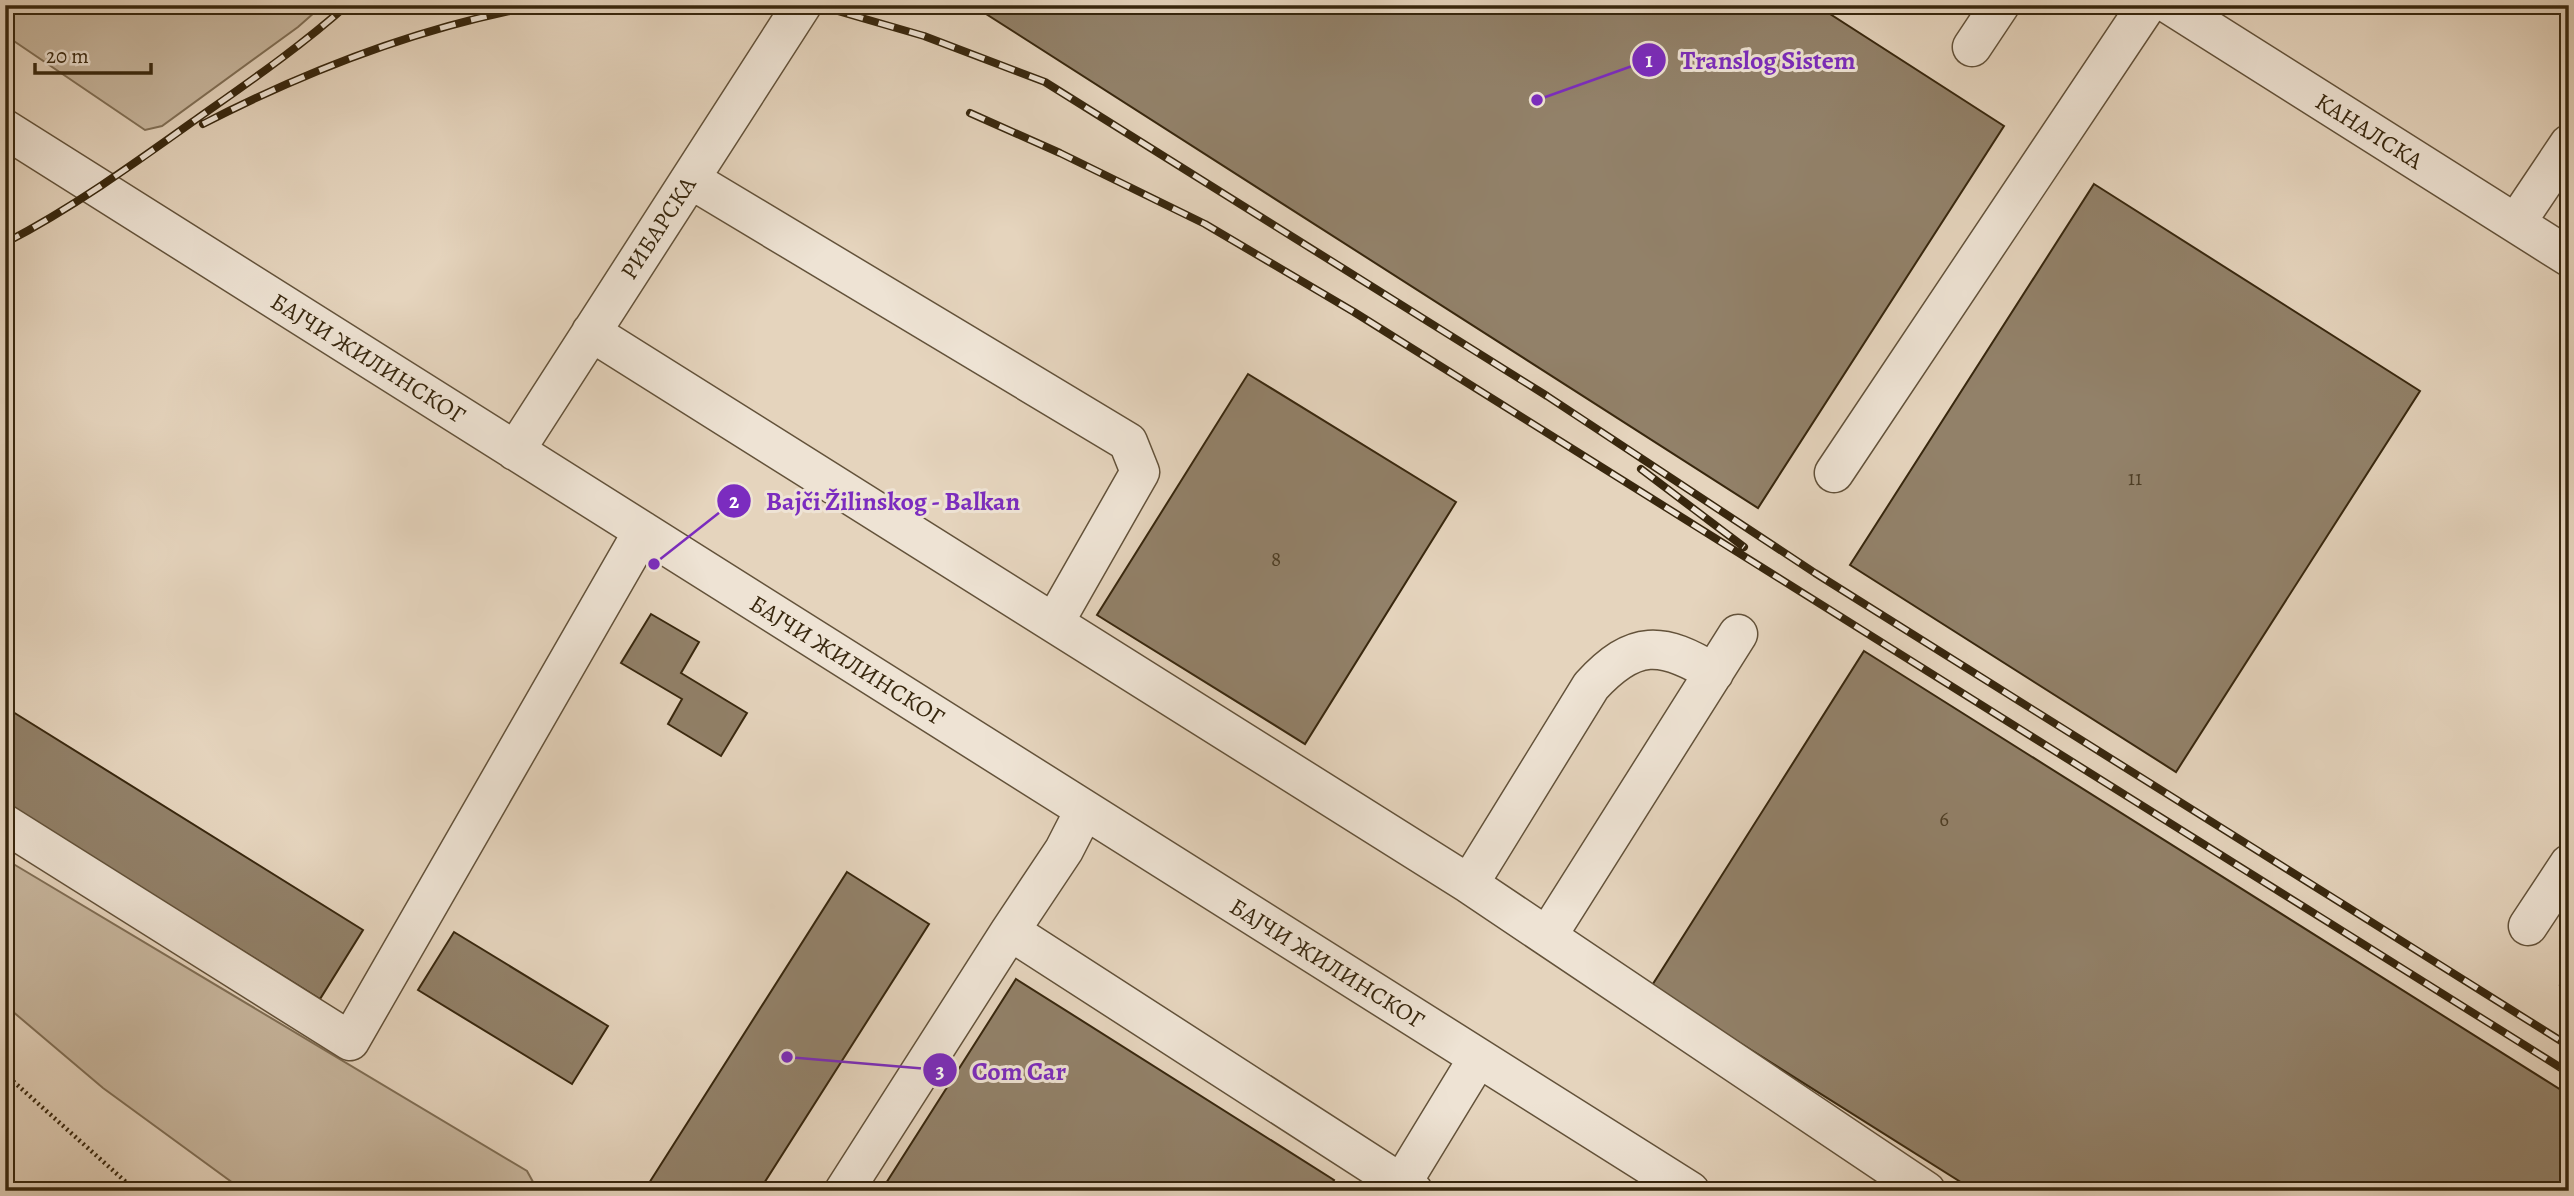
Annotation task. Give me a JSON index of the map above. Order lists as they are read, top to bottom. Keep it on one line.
{"streets":{"street":["КАНАЛСКА","РИБАРСКА","БАЈЧИ ЖИЛИНСКОГ"]},"crossings":[["РИБАРСКА","БАЈЧИ ЖИЛИНСКОГ"]],"places":["Translog Sistem","Bajči Žilinskog - Balkan","Com Car"],"house_numbers":["11","8","6"],"scale_bar":"20 m"}
